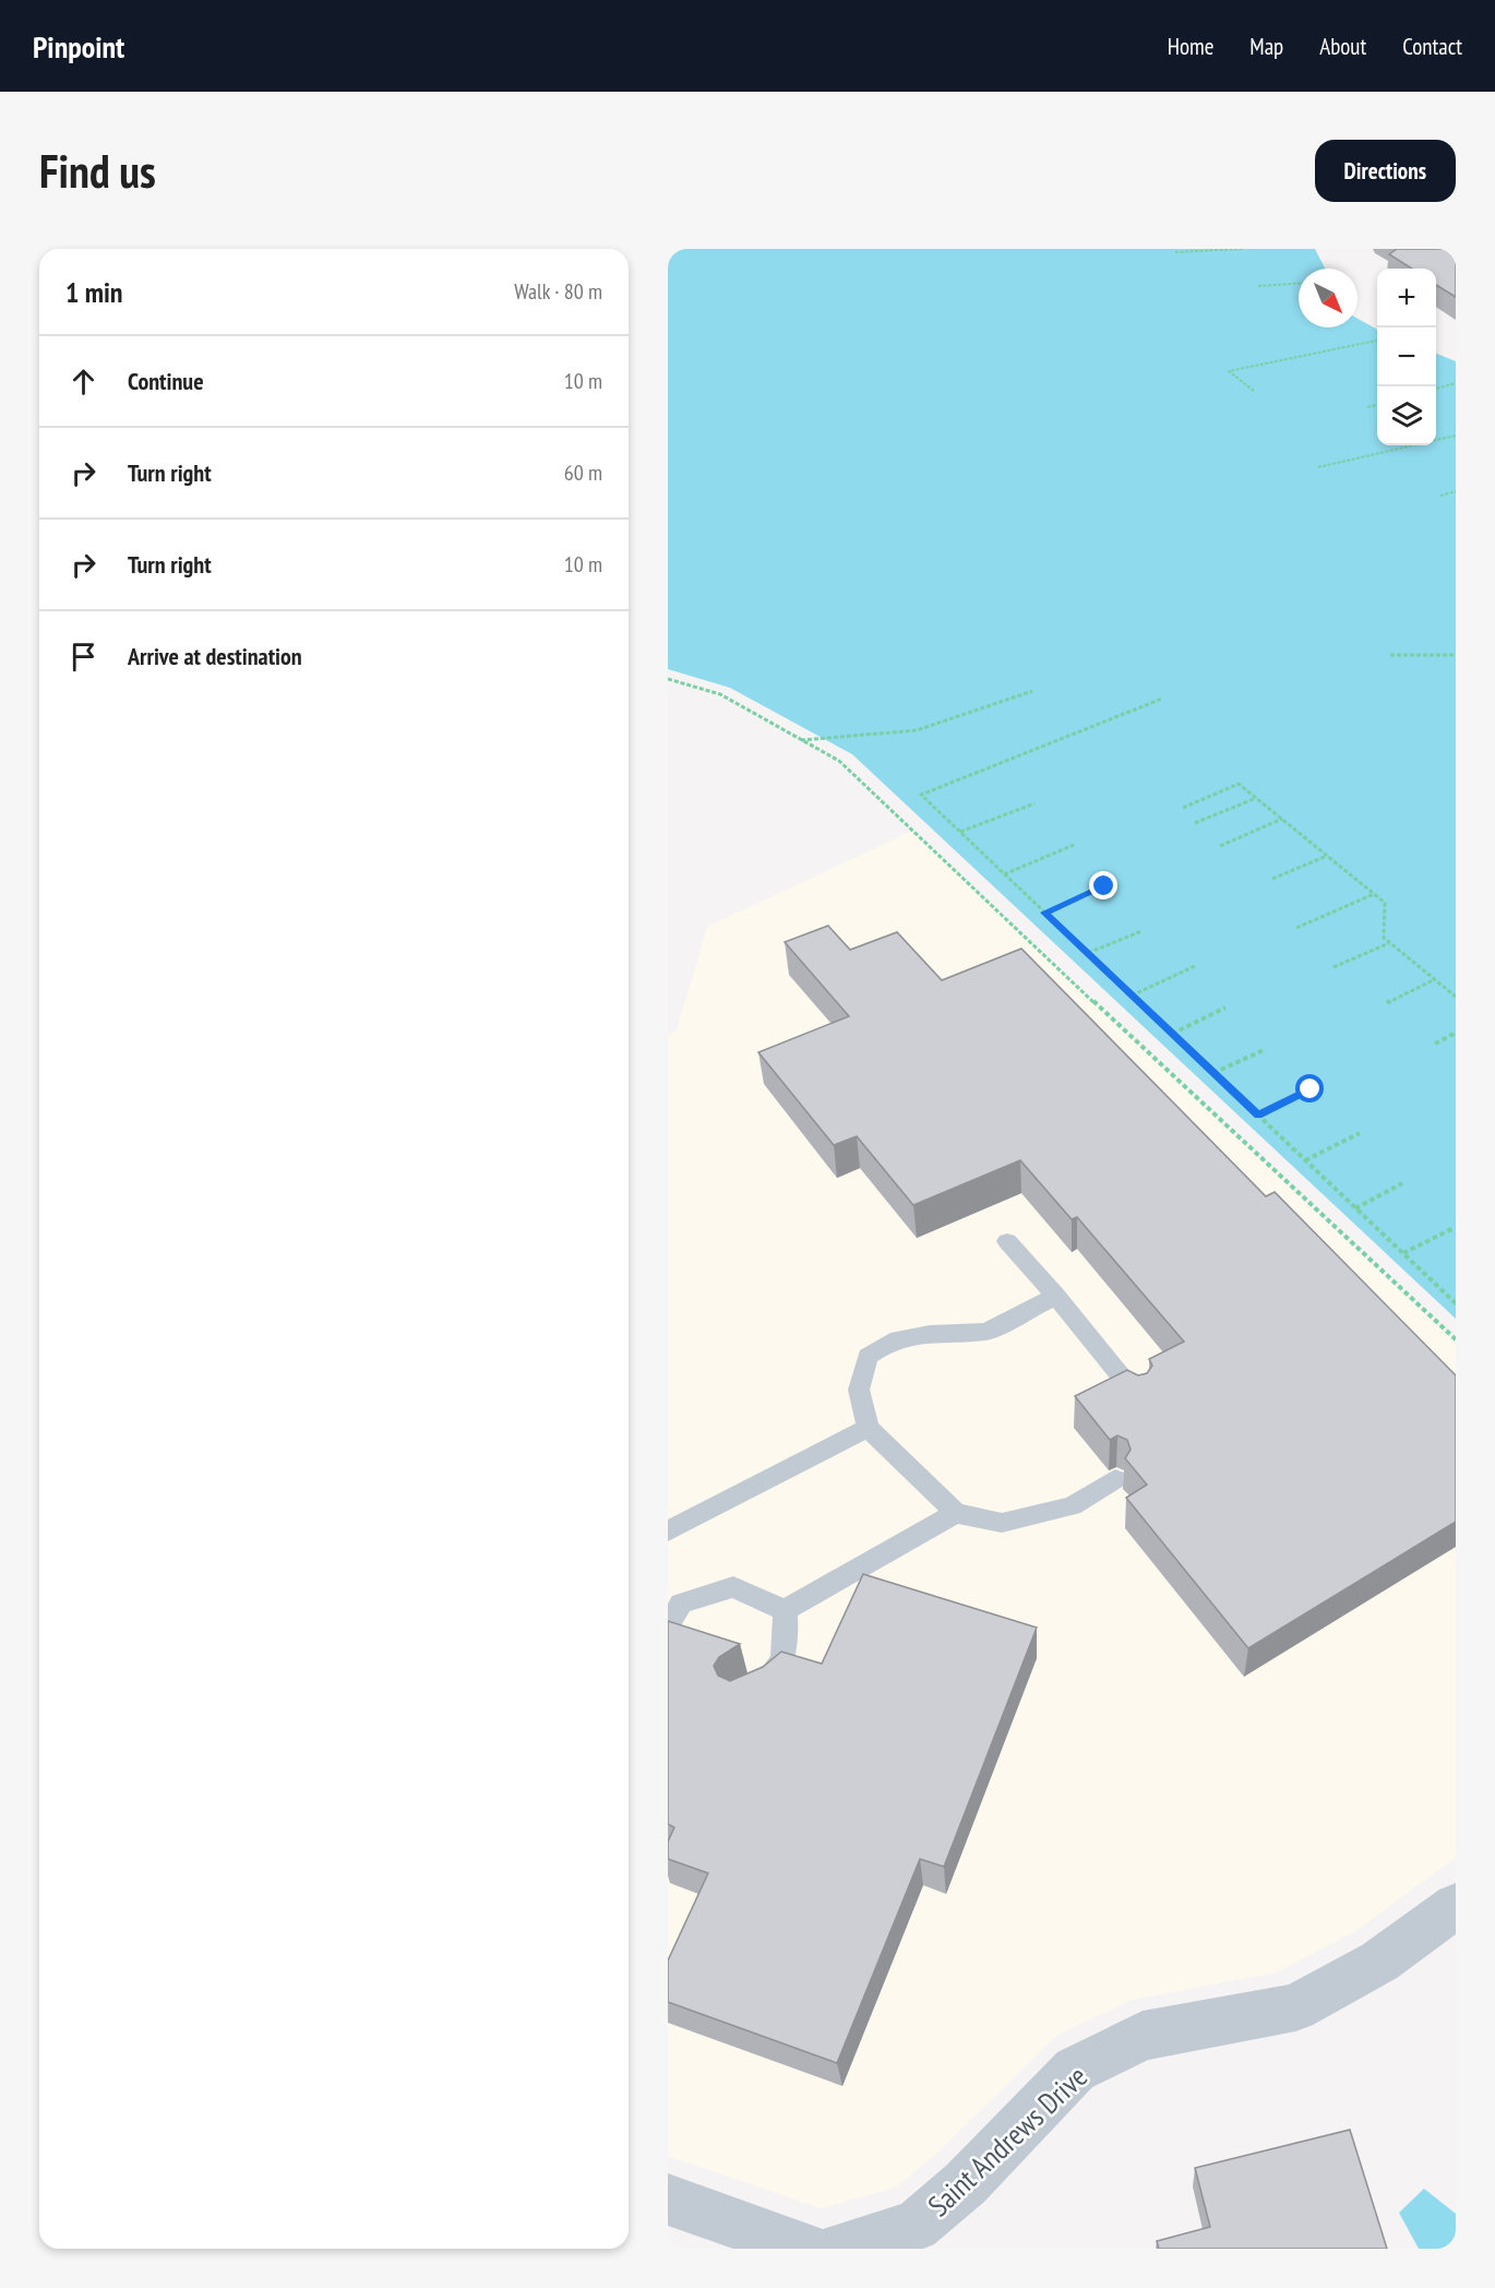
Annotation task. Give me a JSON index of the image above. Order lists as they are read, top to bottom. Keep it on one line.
{"streets":{"street":["Saint Andrews Drive"]},"north":"bottom right","page":{"header":"Pinpoint","nav":["Home","Map","About","Contact"],"buttons":"Directions","title":"Find us","heading":["1 min","Walk · 80 m"],"map_buttons":["+","−"],"list":[["Continue","10 m"],["Turn right","60 m"],["Turn right","10 m"],"Arrive at destination"]}}
